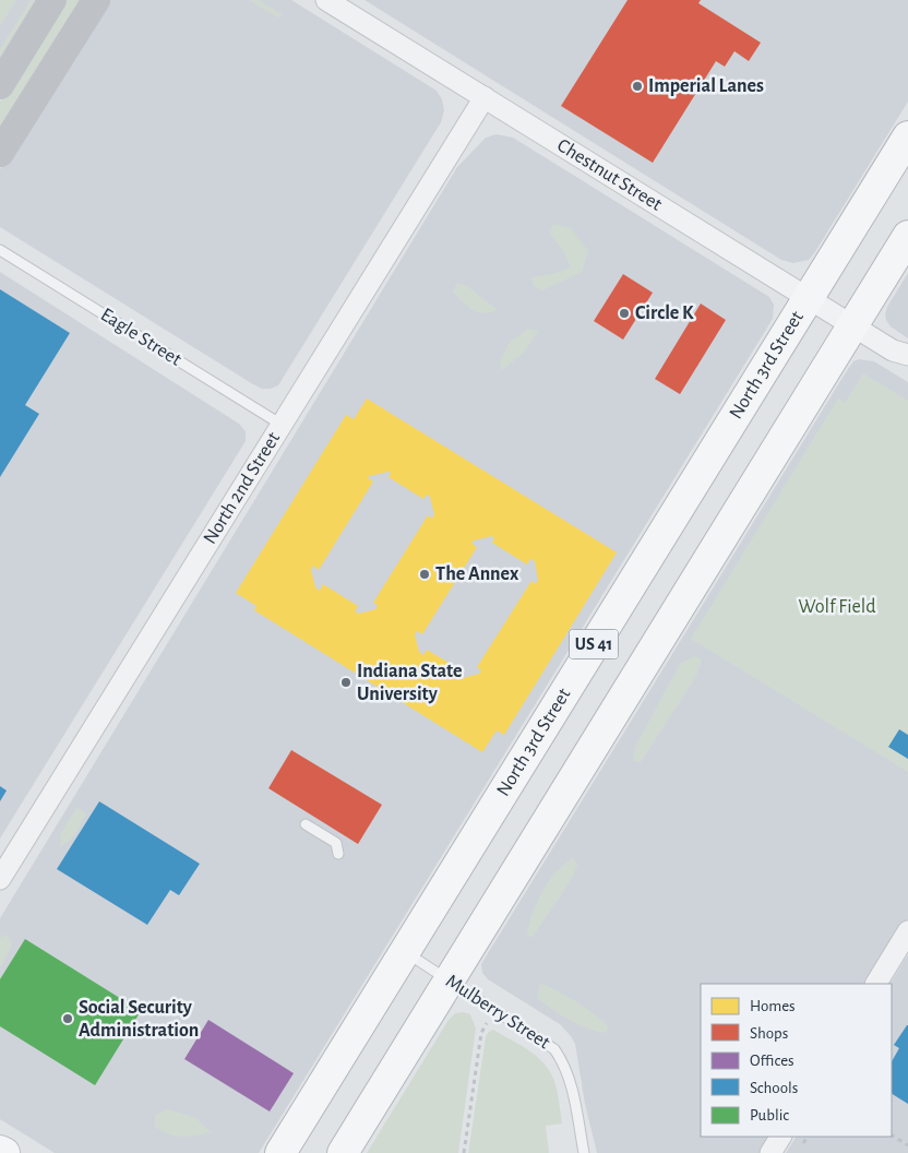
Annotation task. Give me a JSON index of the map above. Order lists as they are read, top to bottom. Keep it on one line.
{"streets":{"main road":["North 3rd Street","US 41"],"street":["Chestnut Street","North 2nd Street"],"lane":["Eagle Street","Mulberry Street"]},"crossings":[["Chestnut Street","North 3rd Street"],["Chestnut Street","North 2nd Street"],["Chestnut Street","US 41"],["Eagle Street","North 2nd Street"],["North 3rd Street","Mulberry Street"],["US 41","Mulberry Street"]],"parks":["Wolf Field"],"places":["Imperial Lanes","Circle K","The Annex","Indiana State University","Social Security Administration"],"legend":["Homes","Shops","Offices","Schools","Public"]}
